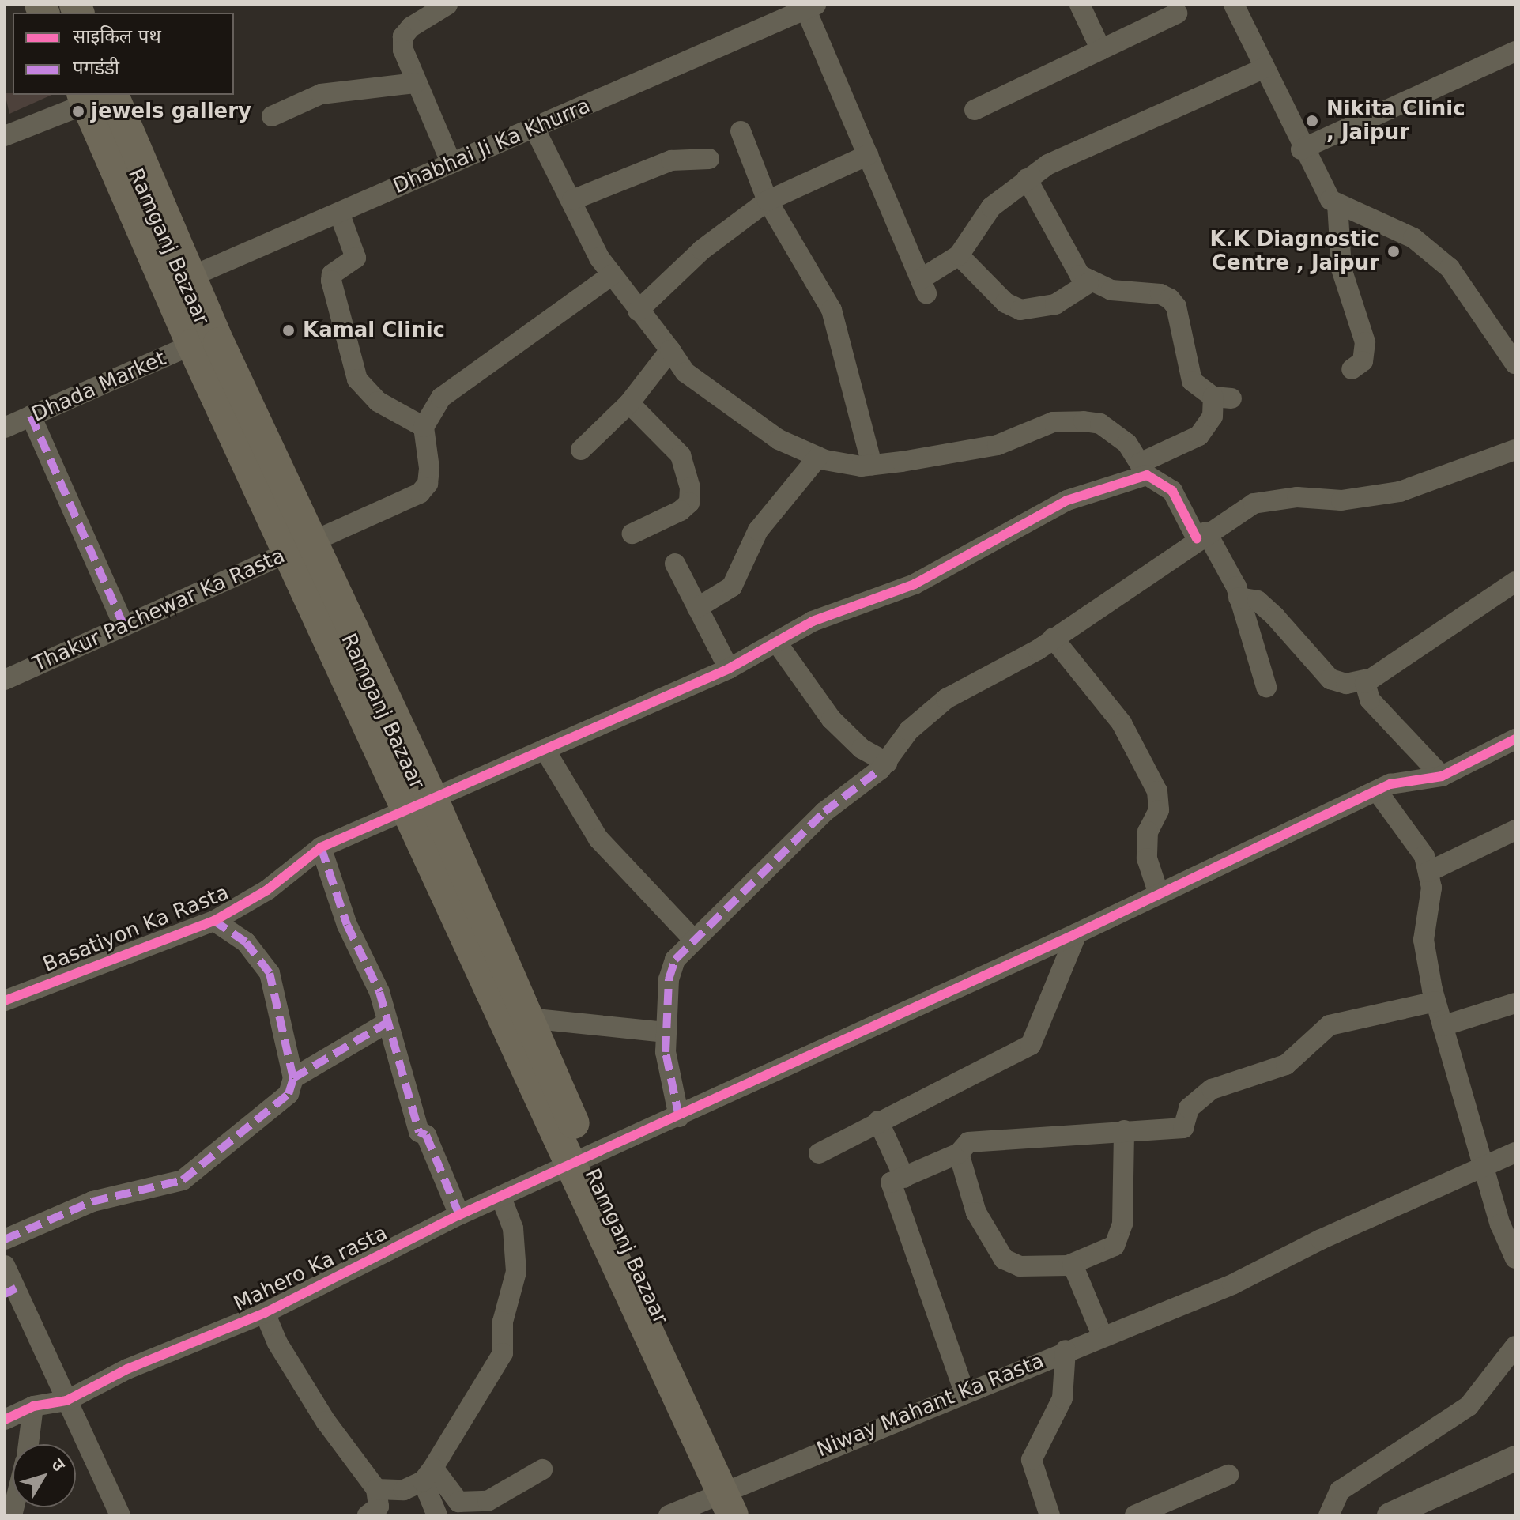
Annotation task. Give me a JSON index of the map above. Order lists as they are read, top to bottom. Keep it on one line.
{"streets":{"main road":["Ramganj Bazaar"],"street":["Dhabhai Ji Ka Khurra","Dhada Market","Thakur Pachewar Ka Rasta","Basatiyon Ka Rasta","Mahero Ka rasta","Niway Mahant Ka Rasta"]},"crossings":[["Dhabhai Ji Ka Khurra","Ramganj Bazaar"],["Ramganj Bazaar","Dhada Market"],["Ramganj Bazaar","Thakur Pachewar Ka Rasta"],["Ramganj Bazaar","Basatiyon Ka Rasta"],["Ramganj Bazaar","Mahero Ka rasta"],["Ramganj Bazaar","Niway Mahant Ka Rasta"]],"places":["jewels gallery","Nikita Clinic , Jaipur","K.K Diagnostic Centre , Jaipur","Kamal Clinic"],"legend":["साइकिल पथ","पगडंडी"],"north":"top right"}
